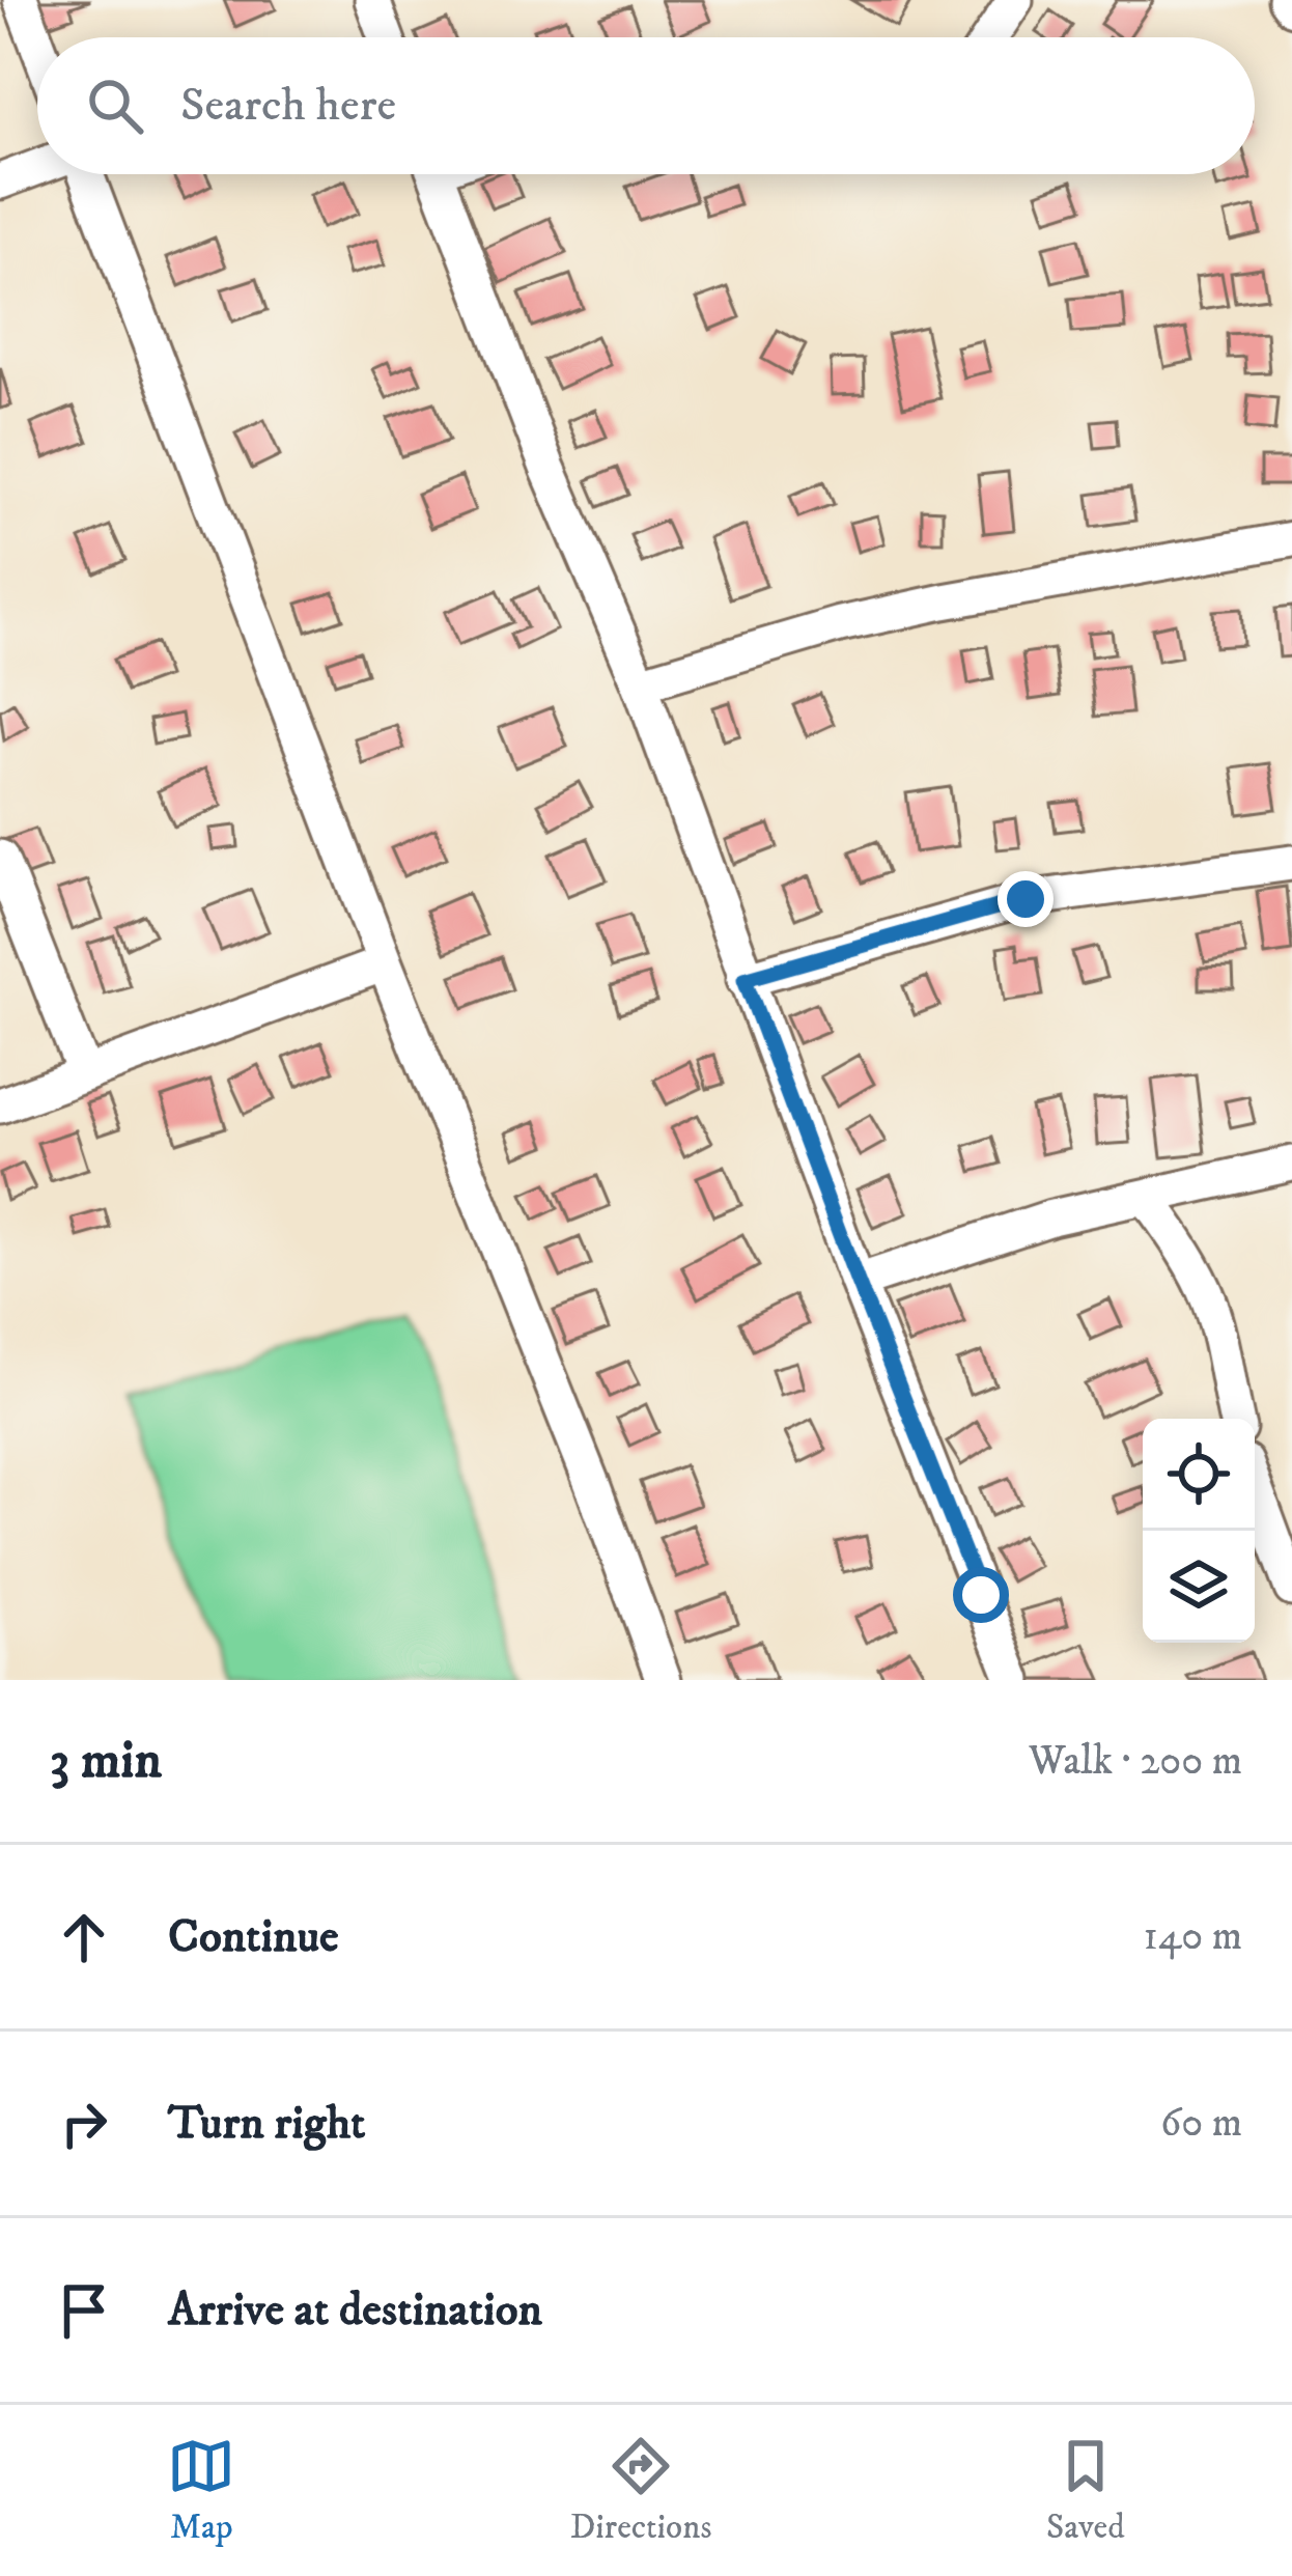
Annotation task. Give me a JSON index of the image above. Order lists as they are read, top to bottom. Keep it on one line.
{"page":{"search":"Search here","heading":["3 min","Walk · 200 m"],"list":[["Continue","140 m"],["Turn right","60 m"],"Arrive at destination"],"nav":["Map","Directions","Saved"]}}
